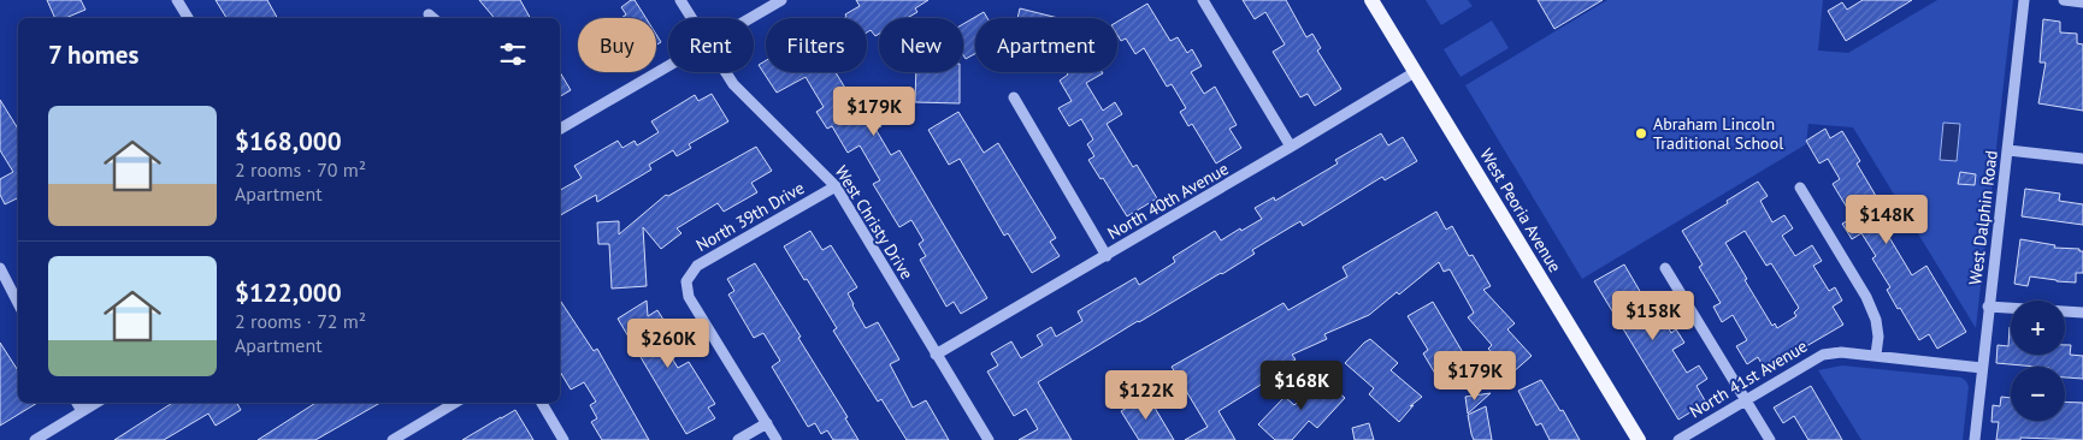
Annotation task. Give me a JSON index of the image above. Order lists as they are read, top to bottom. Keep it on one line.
{"streets":{"main road":["West Peoria Avenue"],"street":["North 40th Avenue","North 39th Drive","West Dalphin Road","West Christy Drive","North 41st Avenue"]},"crossings":[["North 40th Avenue","West Peoria Avenue"],["North 40th Avenue","West Christy Drive"],["North 39th Drive","West Christy Drive"],["West Dalphin Road","North 41st Avenue"]],"places":["Abraham Lincoln Traditional School"],"page":{"chip":["Buy","Rent","Filters","New","Apartment"],"heading":"7 homes","price":["$179K","$148K","$158K","$260K","$179K","$168K","$122K"],"list":[{"name":"$168,000","note":"2 rooms · 70 m² · Apartment"},{"name":"$122,000","note":"2 rooms · 72 m² · Apartment"}],"map_buttons":["+","−"]}}
